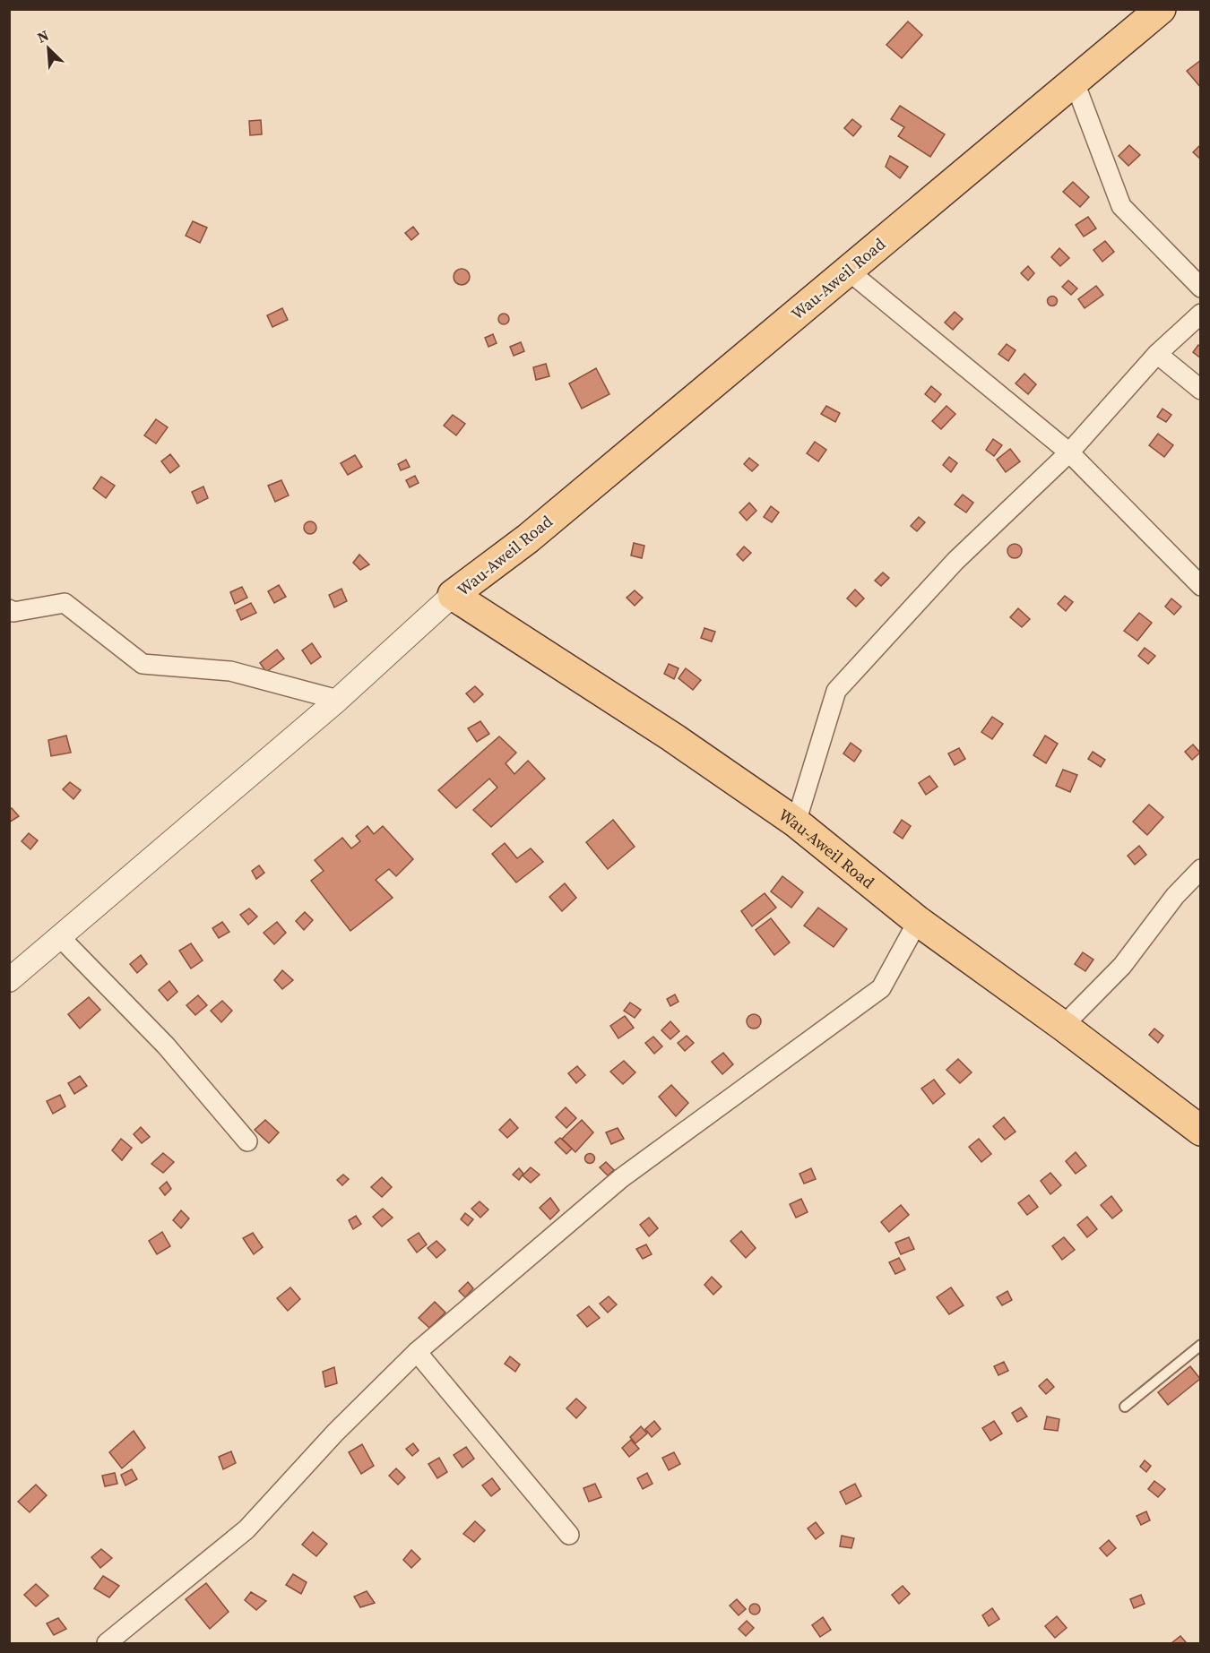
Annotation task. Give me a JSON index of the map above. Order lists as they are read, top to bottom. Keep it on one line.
{"streets":{"main road":["Wau-Aweil Road"]},"north":"top left"}
